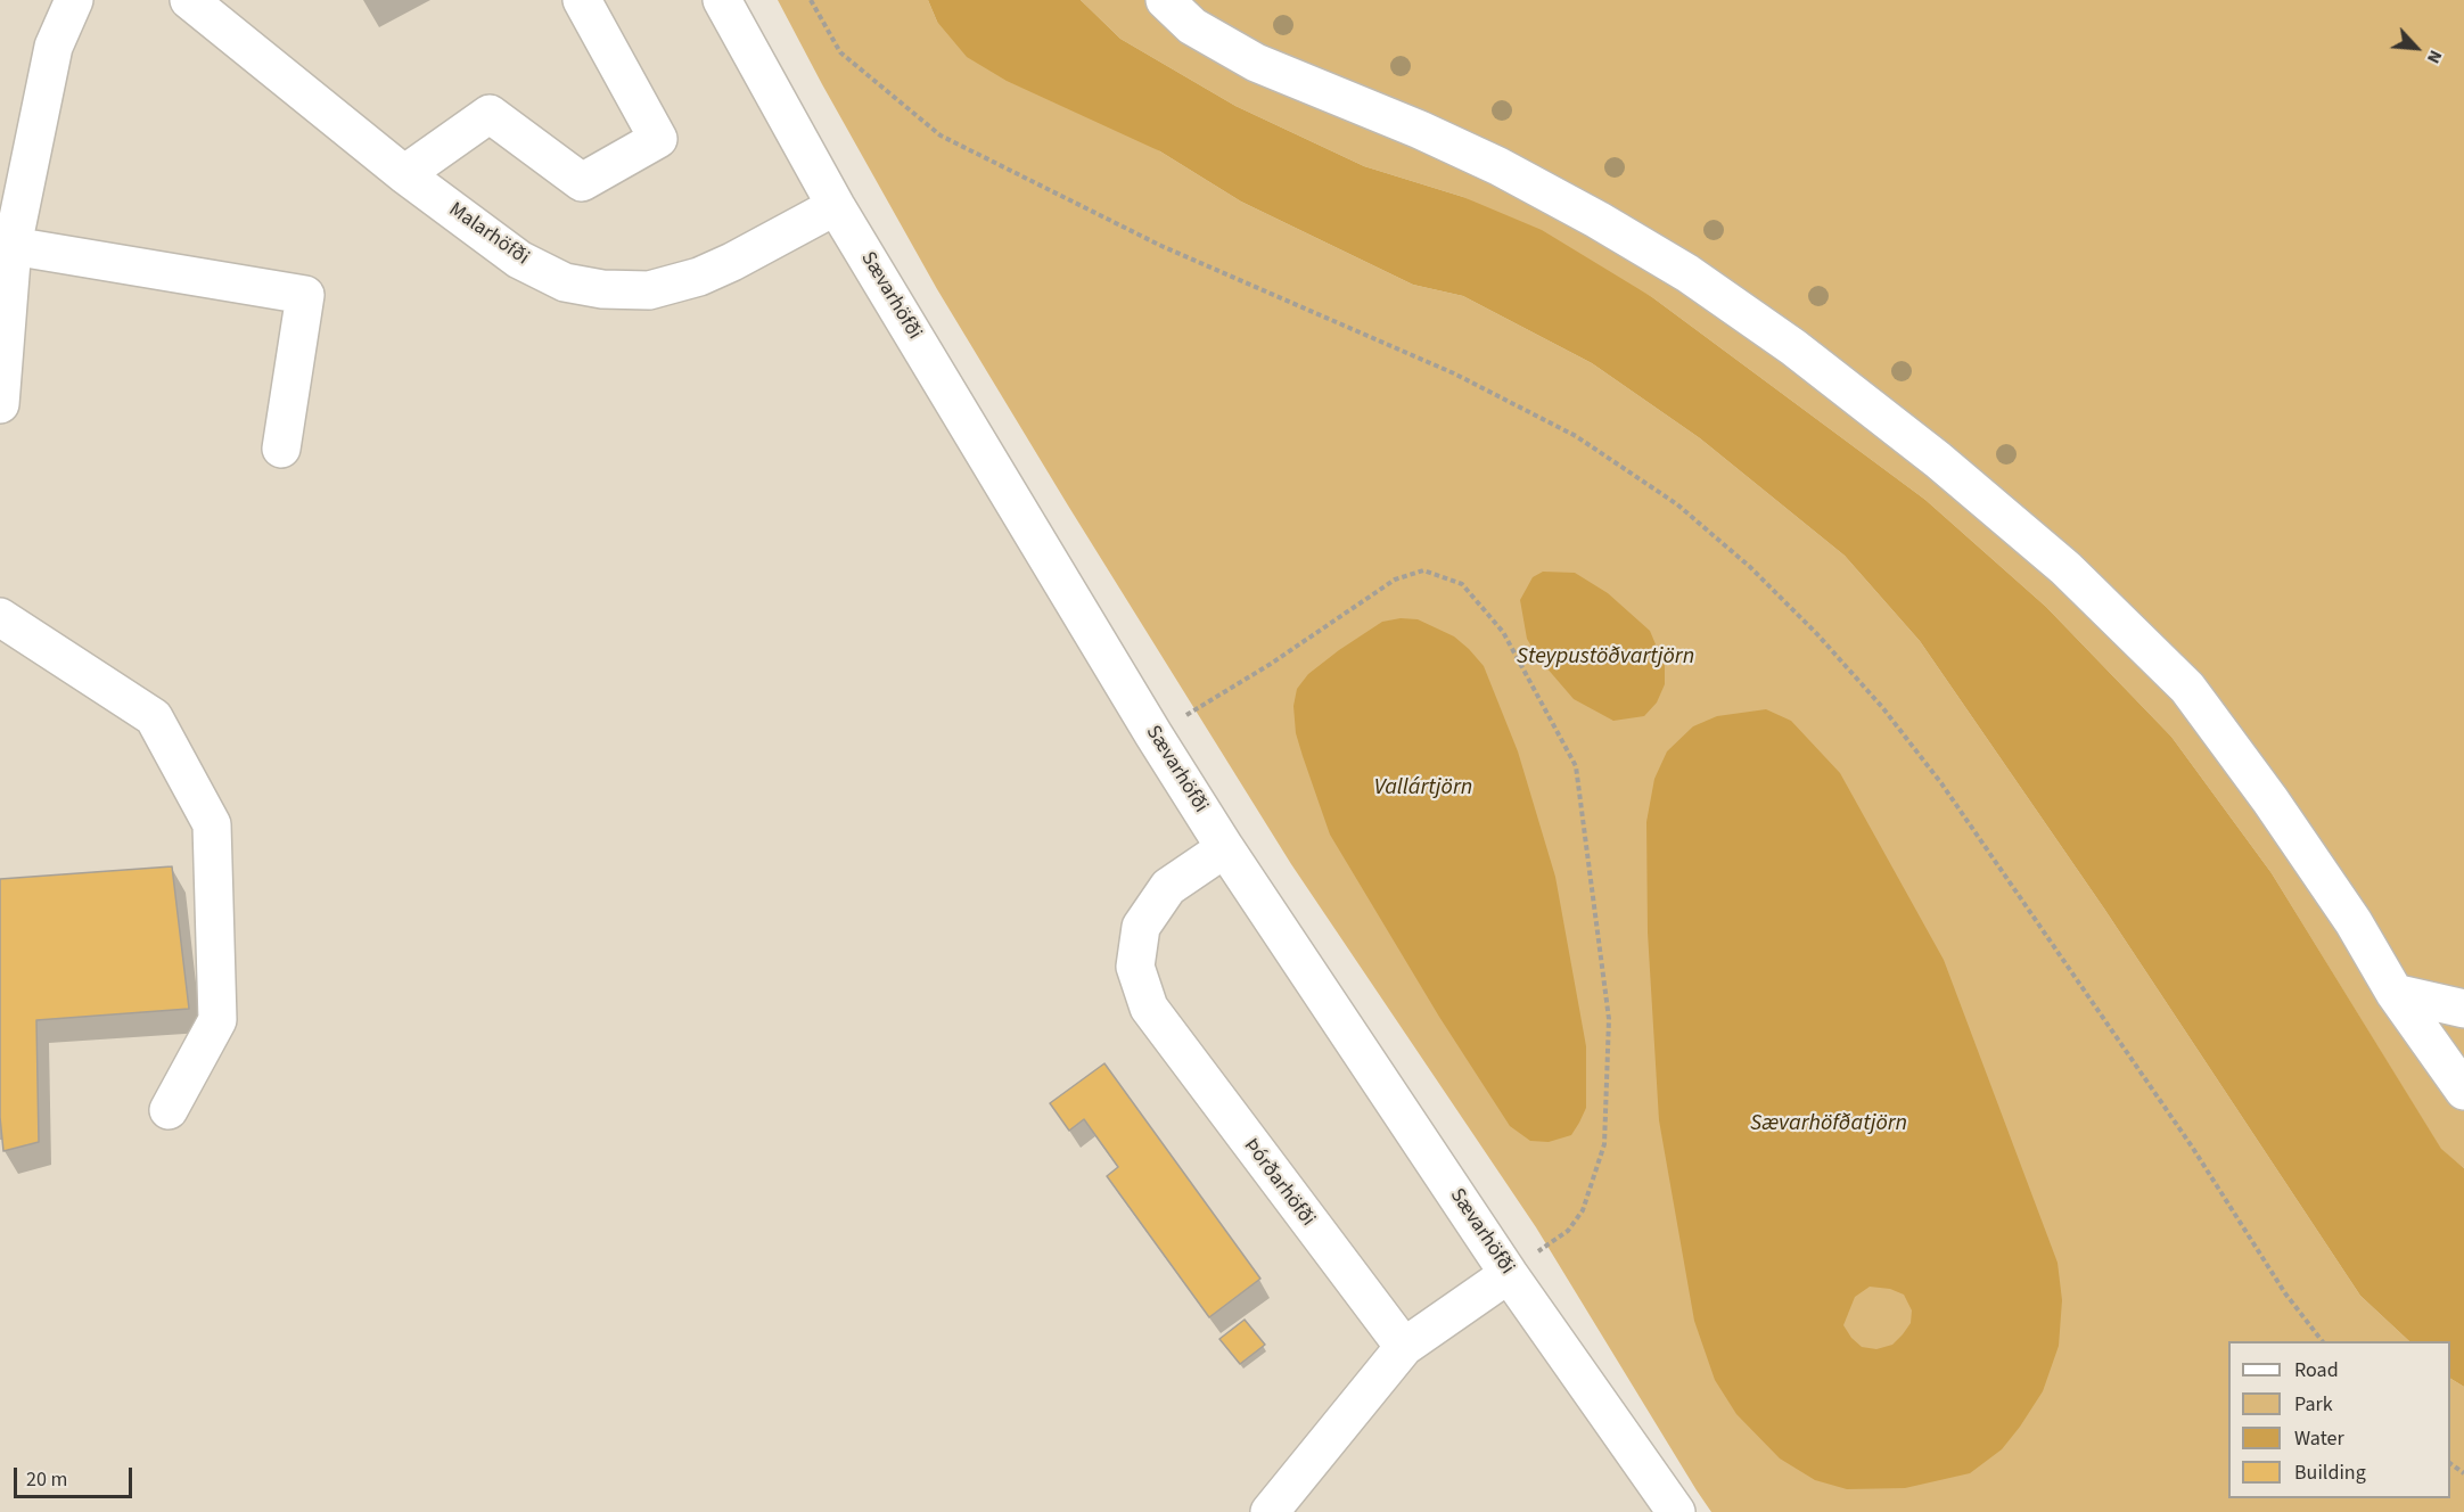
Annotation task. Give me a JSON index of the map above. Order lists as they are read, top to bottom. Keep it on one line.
{"streets":{"street":["Malarhöfði","Sævarhöfði","Þórðarhöfði"]},"crossings":[["Malarhöfði","Sævarhöfði"],["Sævarhöfði","Þórðarhöfði"]],"water":["Steypustöðvartjörn","Vallártjörn","Sævarhöfðatjörn"],"legend":["Road","Park","Water","Building"],"scale_bar":"20 m","north":"bottom right"}
